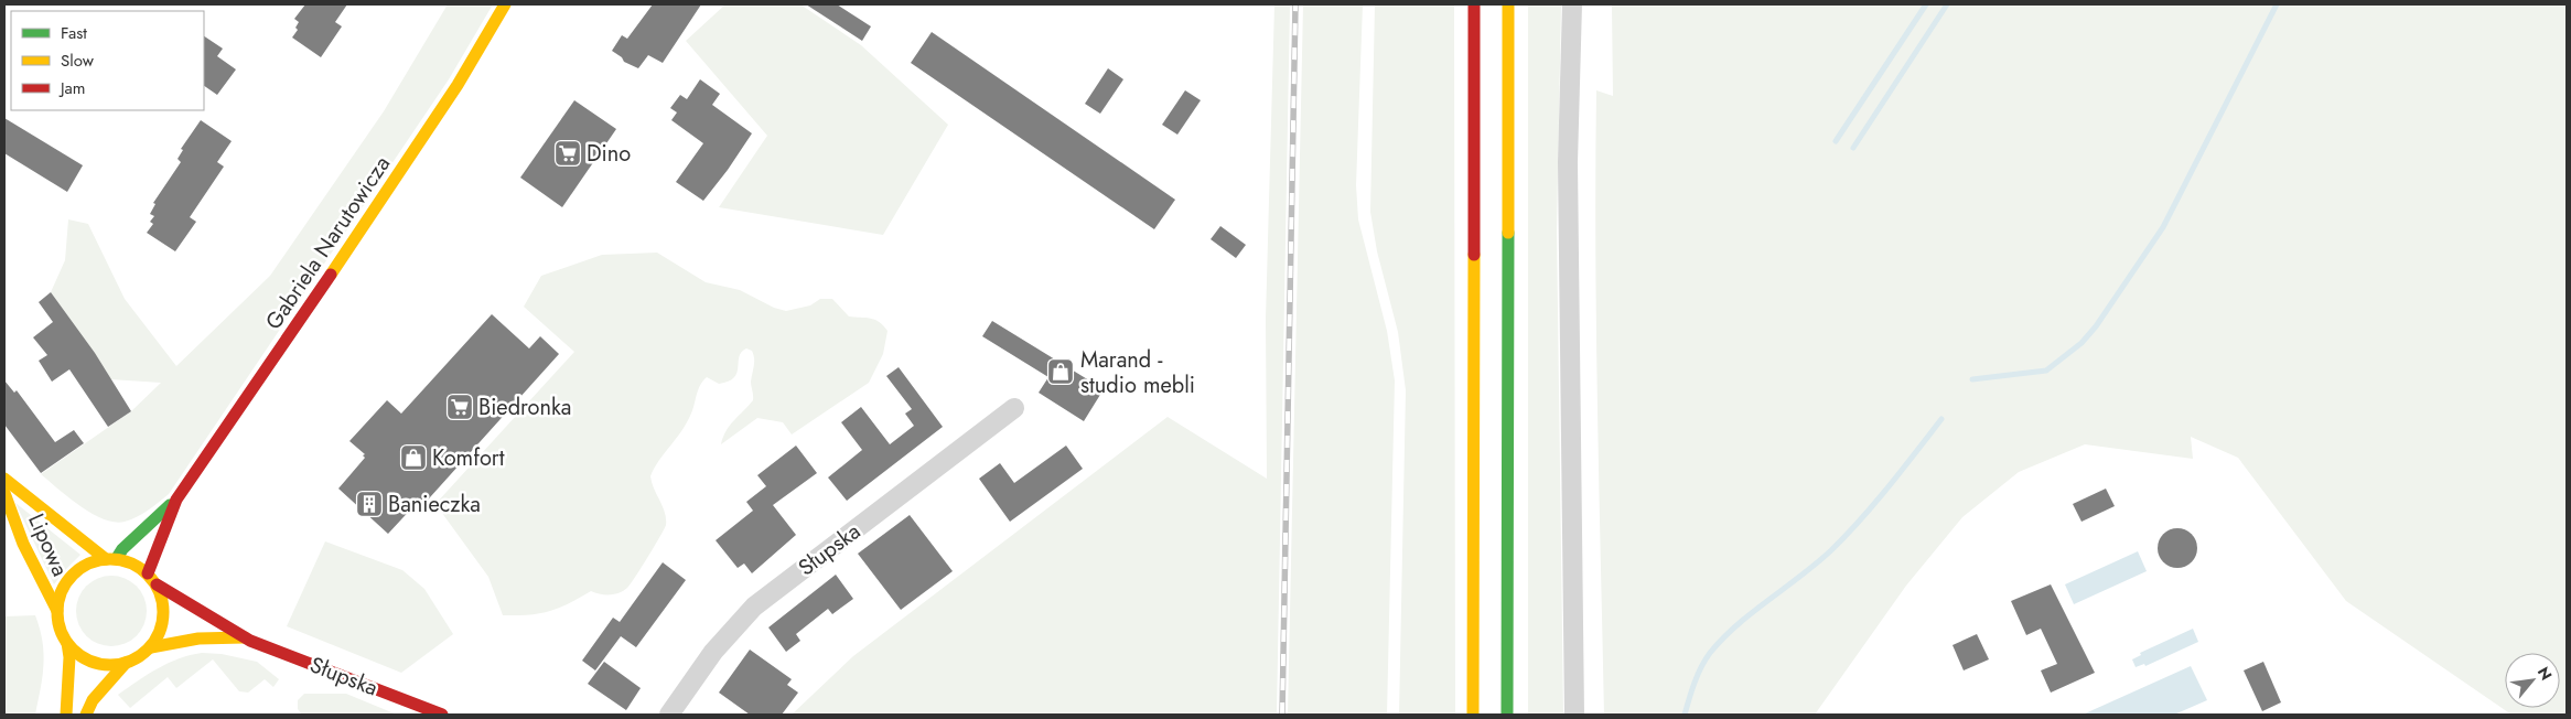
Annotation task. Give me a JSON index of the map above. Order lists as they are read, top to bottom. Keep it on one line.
{"streets":{"main road":["Gabriela Narutowicza","Lipowa","Słupska"]},"crossings":[["Gabriela Narutowicza","Lipowa"],["Gabriela Narutowicza","Słupska"],["Lipowa","Słupska"]],"places":{"supermarket":["Dino","Biedronka"],"shop":["Marand - studio mebli","Komfort"],"building":["Banieczka"]},"legend":["Fast","Slow","Jam"],"north":"top right"}
